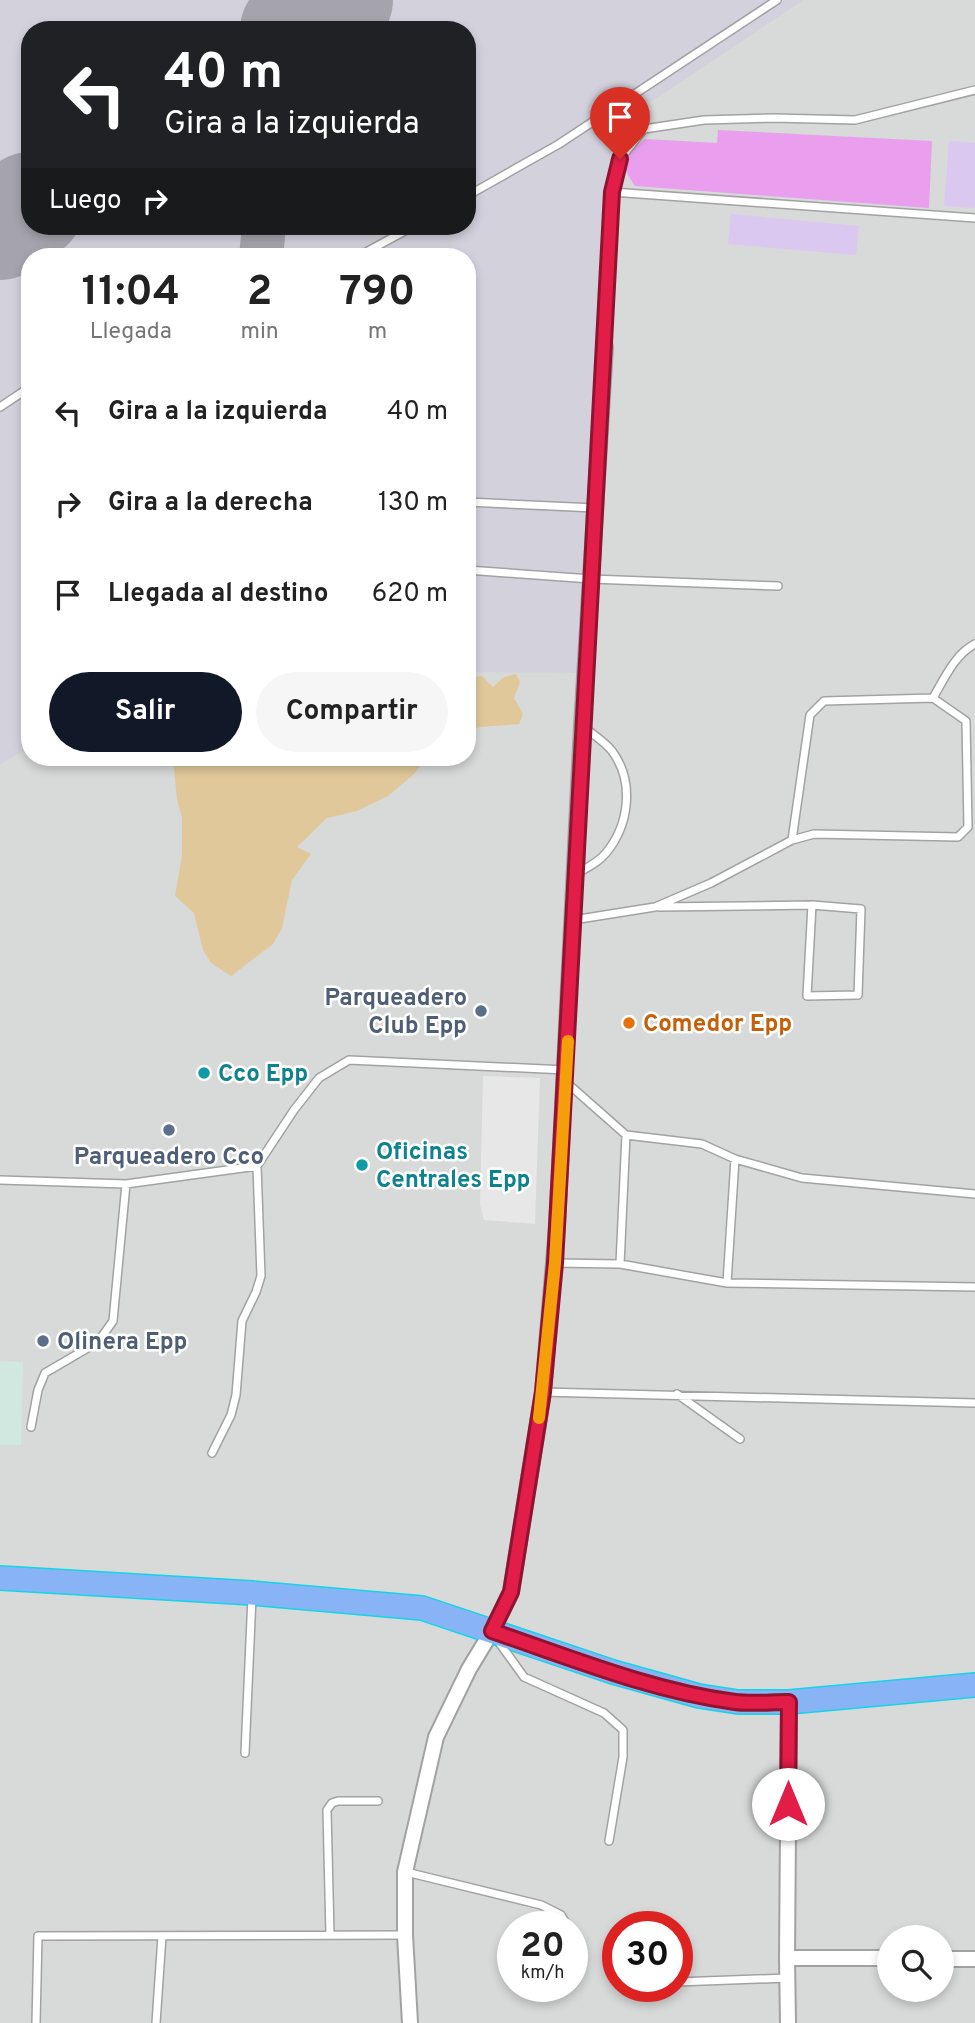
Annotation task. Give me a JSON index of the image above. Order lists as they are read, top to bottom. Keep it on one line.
{"places":["Parqueadero Club Epp","Comedor Epp","Cco Epp","Parqueadero Cco","Oficinas Centrales Epp","Olinera Epp"],"page":{"turn":["40 m","Gira a la izquierda"],"then":"Luego","eta":["11:04","Llegada","2","min","790","m"],"list":[{"name":"Gira a la izquierda","value":"40 m"},{"name":"Gira a la derecha","value":"130 m"},{"name":"Llegada al destino","value":"620 m"}],"buttons":["Salir","Compartir"],"speed":"20 km/h","limit":"30"}}
